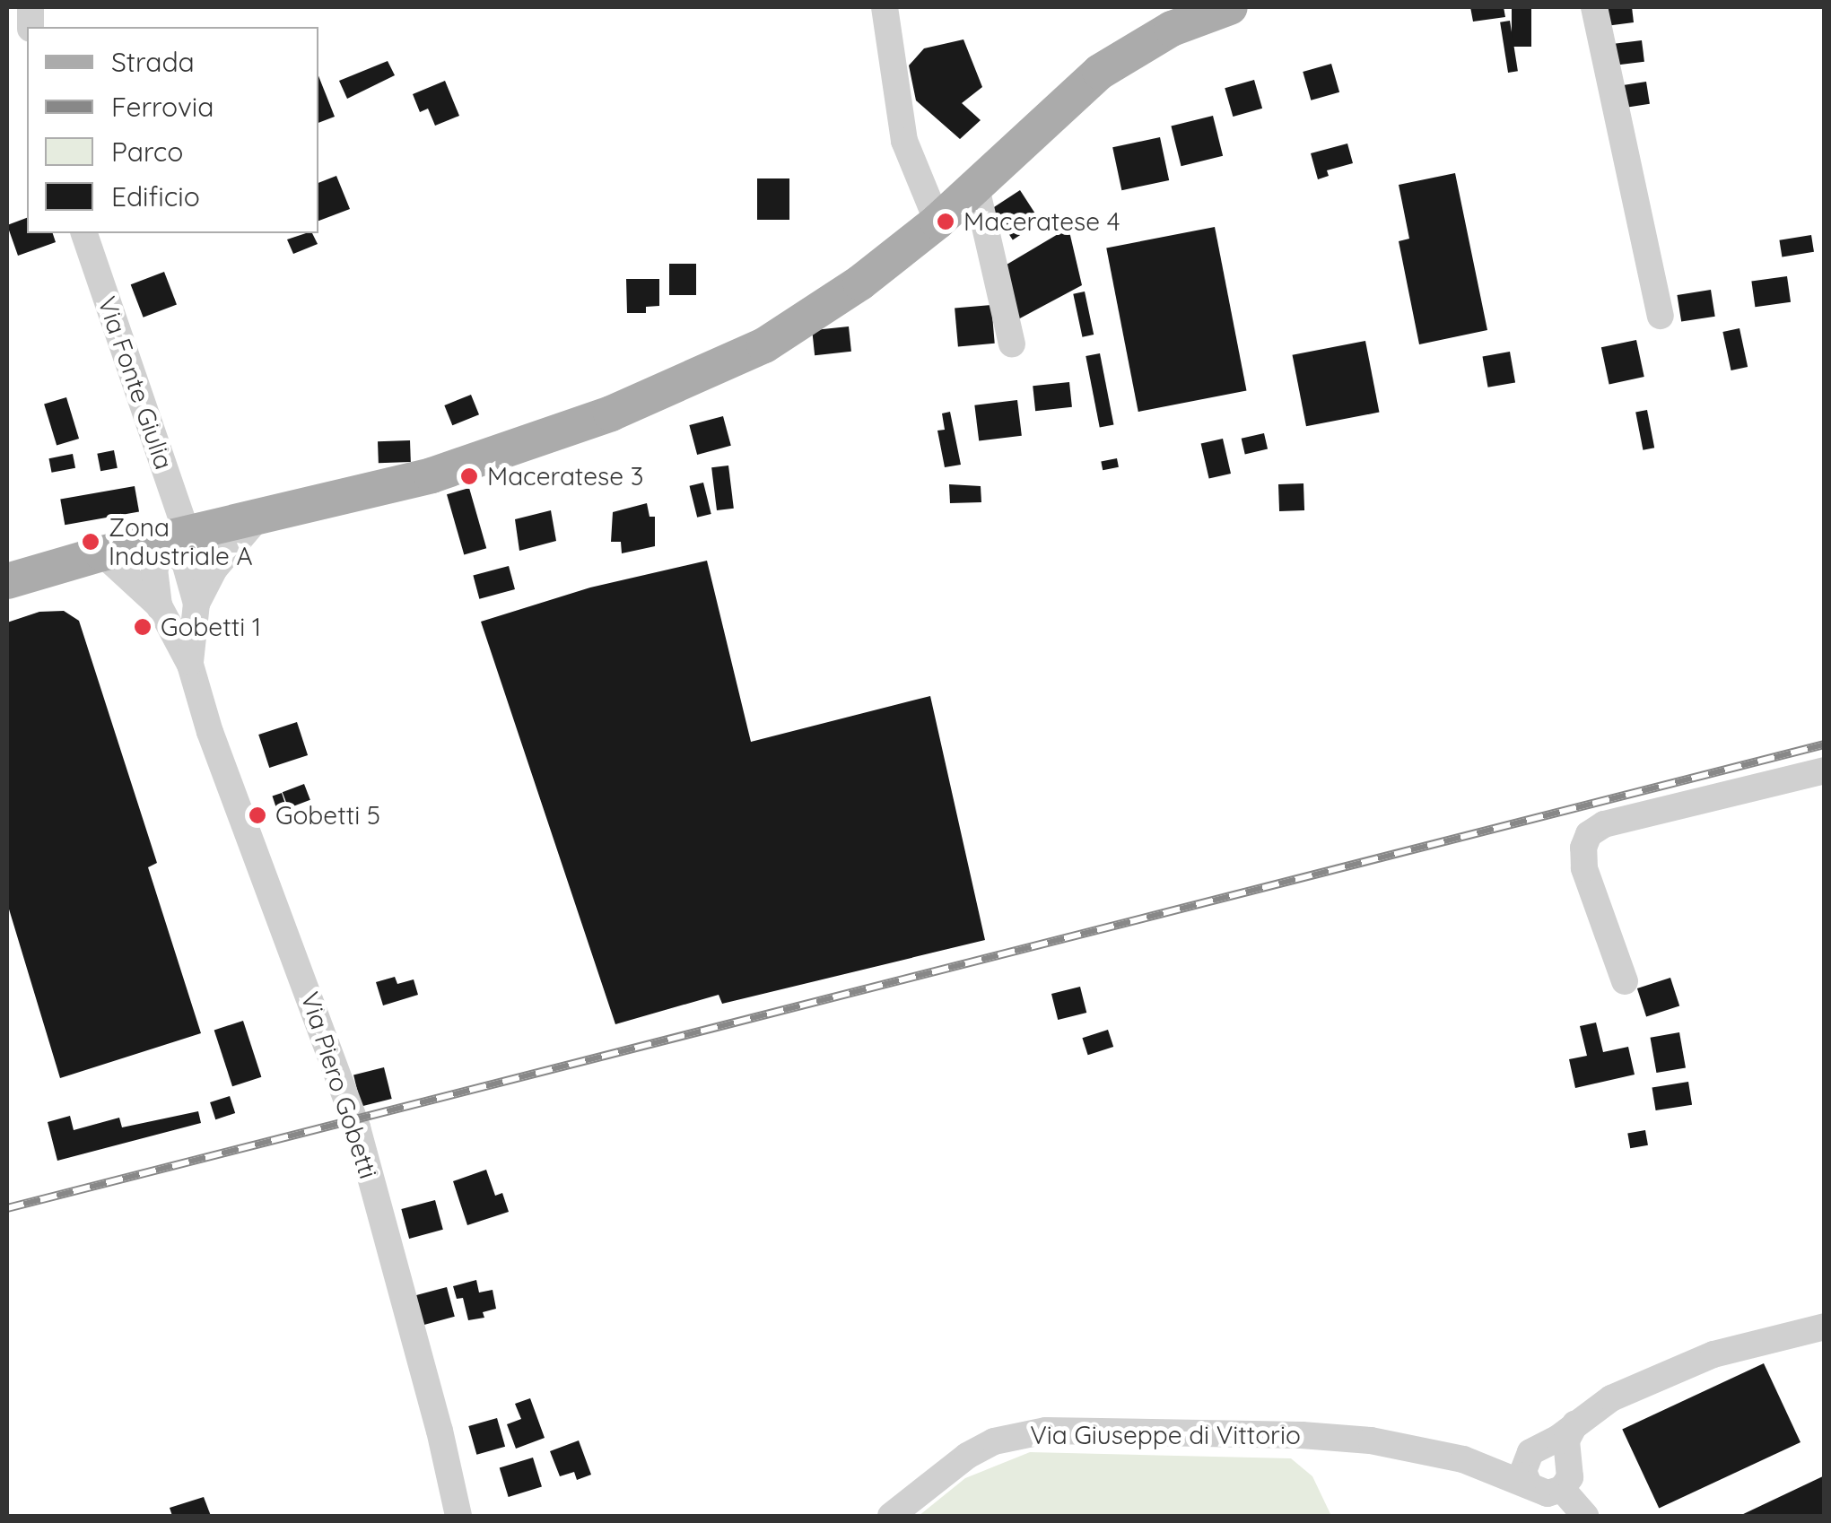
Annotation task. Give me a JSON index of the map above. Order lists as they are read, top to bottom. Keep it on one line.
{"streets":{"street":["Via Fonte Giulia","Via Piero Gobetti","Via Giuseppe di Vittorio"]},"places":["Maceratese 4","Maceratese 3","Zona Industriale A","Gobetti 1","Gobetti 5"],"legend":["Strada","Ferrovia","Parco","Edificio"]}
